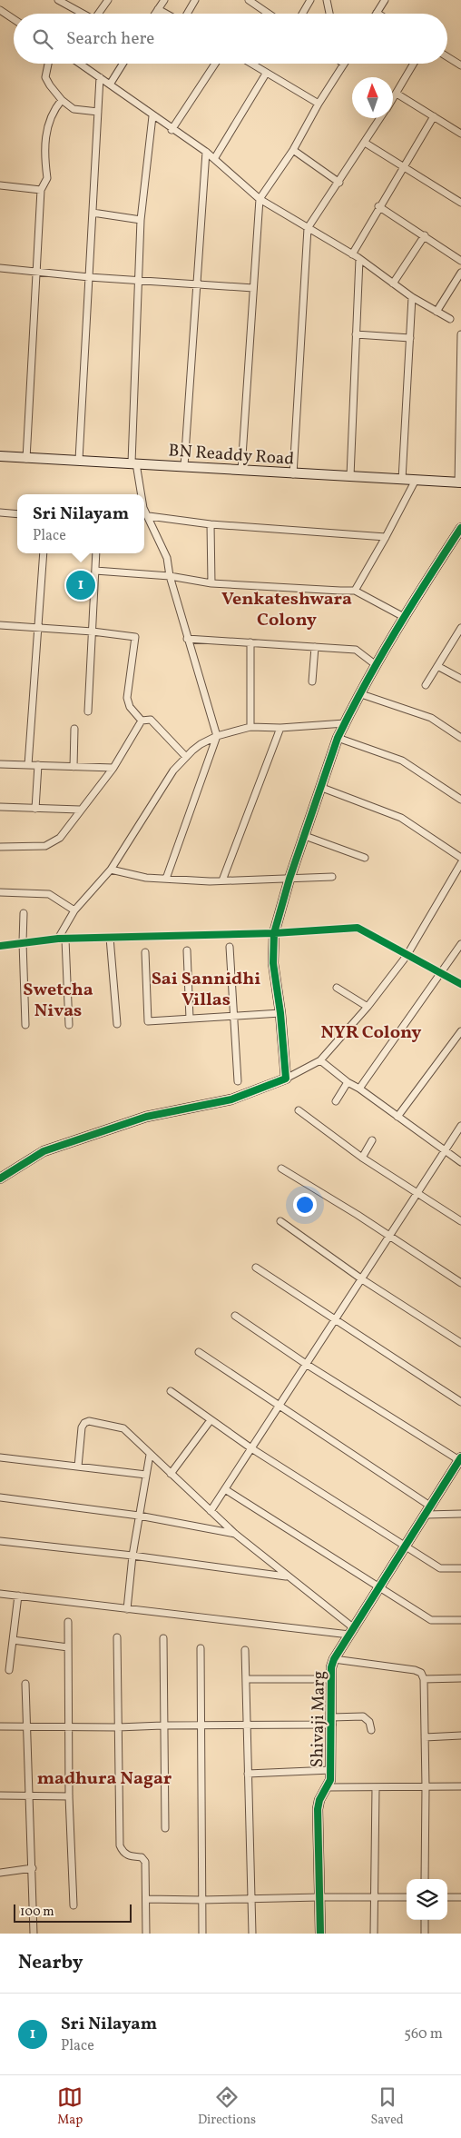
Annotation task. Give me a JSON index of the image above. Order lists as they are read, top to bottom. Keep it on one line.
{"streets":{"street":["BN Readdy Road","Shivaji Marg"]},"districts":["Venkateshwara Colony","Sai Sannidhi Villas","Swetcha Nivas","NYR Colony","madhura Nagar"],"scale_bar":"100 m","north":"top","page":{"search":"Search here","popup":["Sri Nilayam","Place"],"pins":"1","scale":"100 m","heading":"Nearby","list":[{"mark":"1","name":"Sri Nilayam","note":"Place","value":"560 m"}],"nav":["Map","Directions","Saved"]}}
